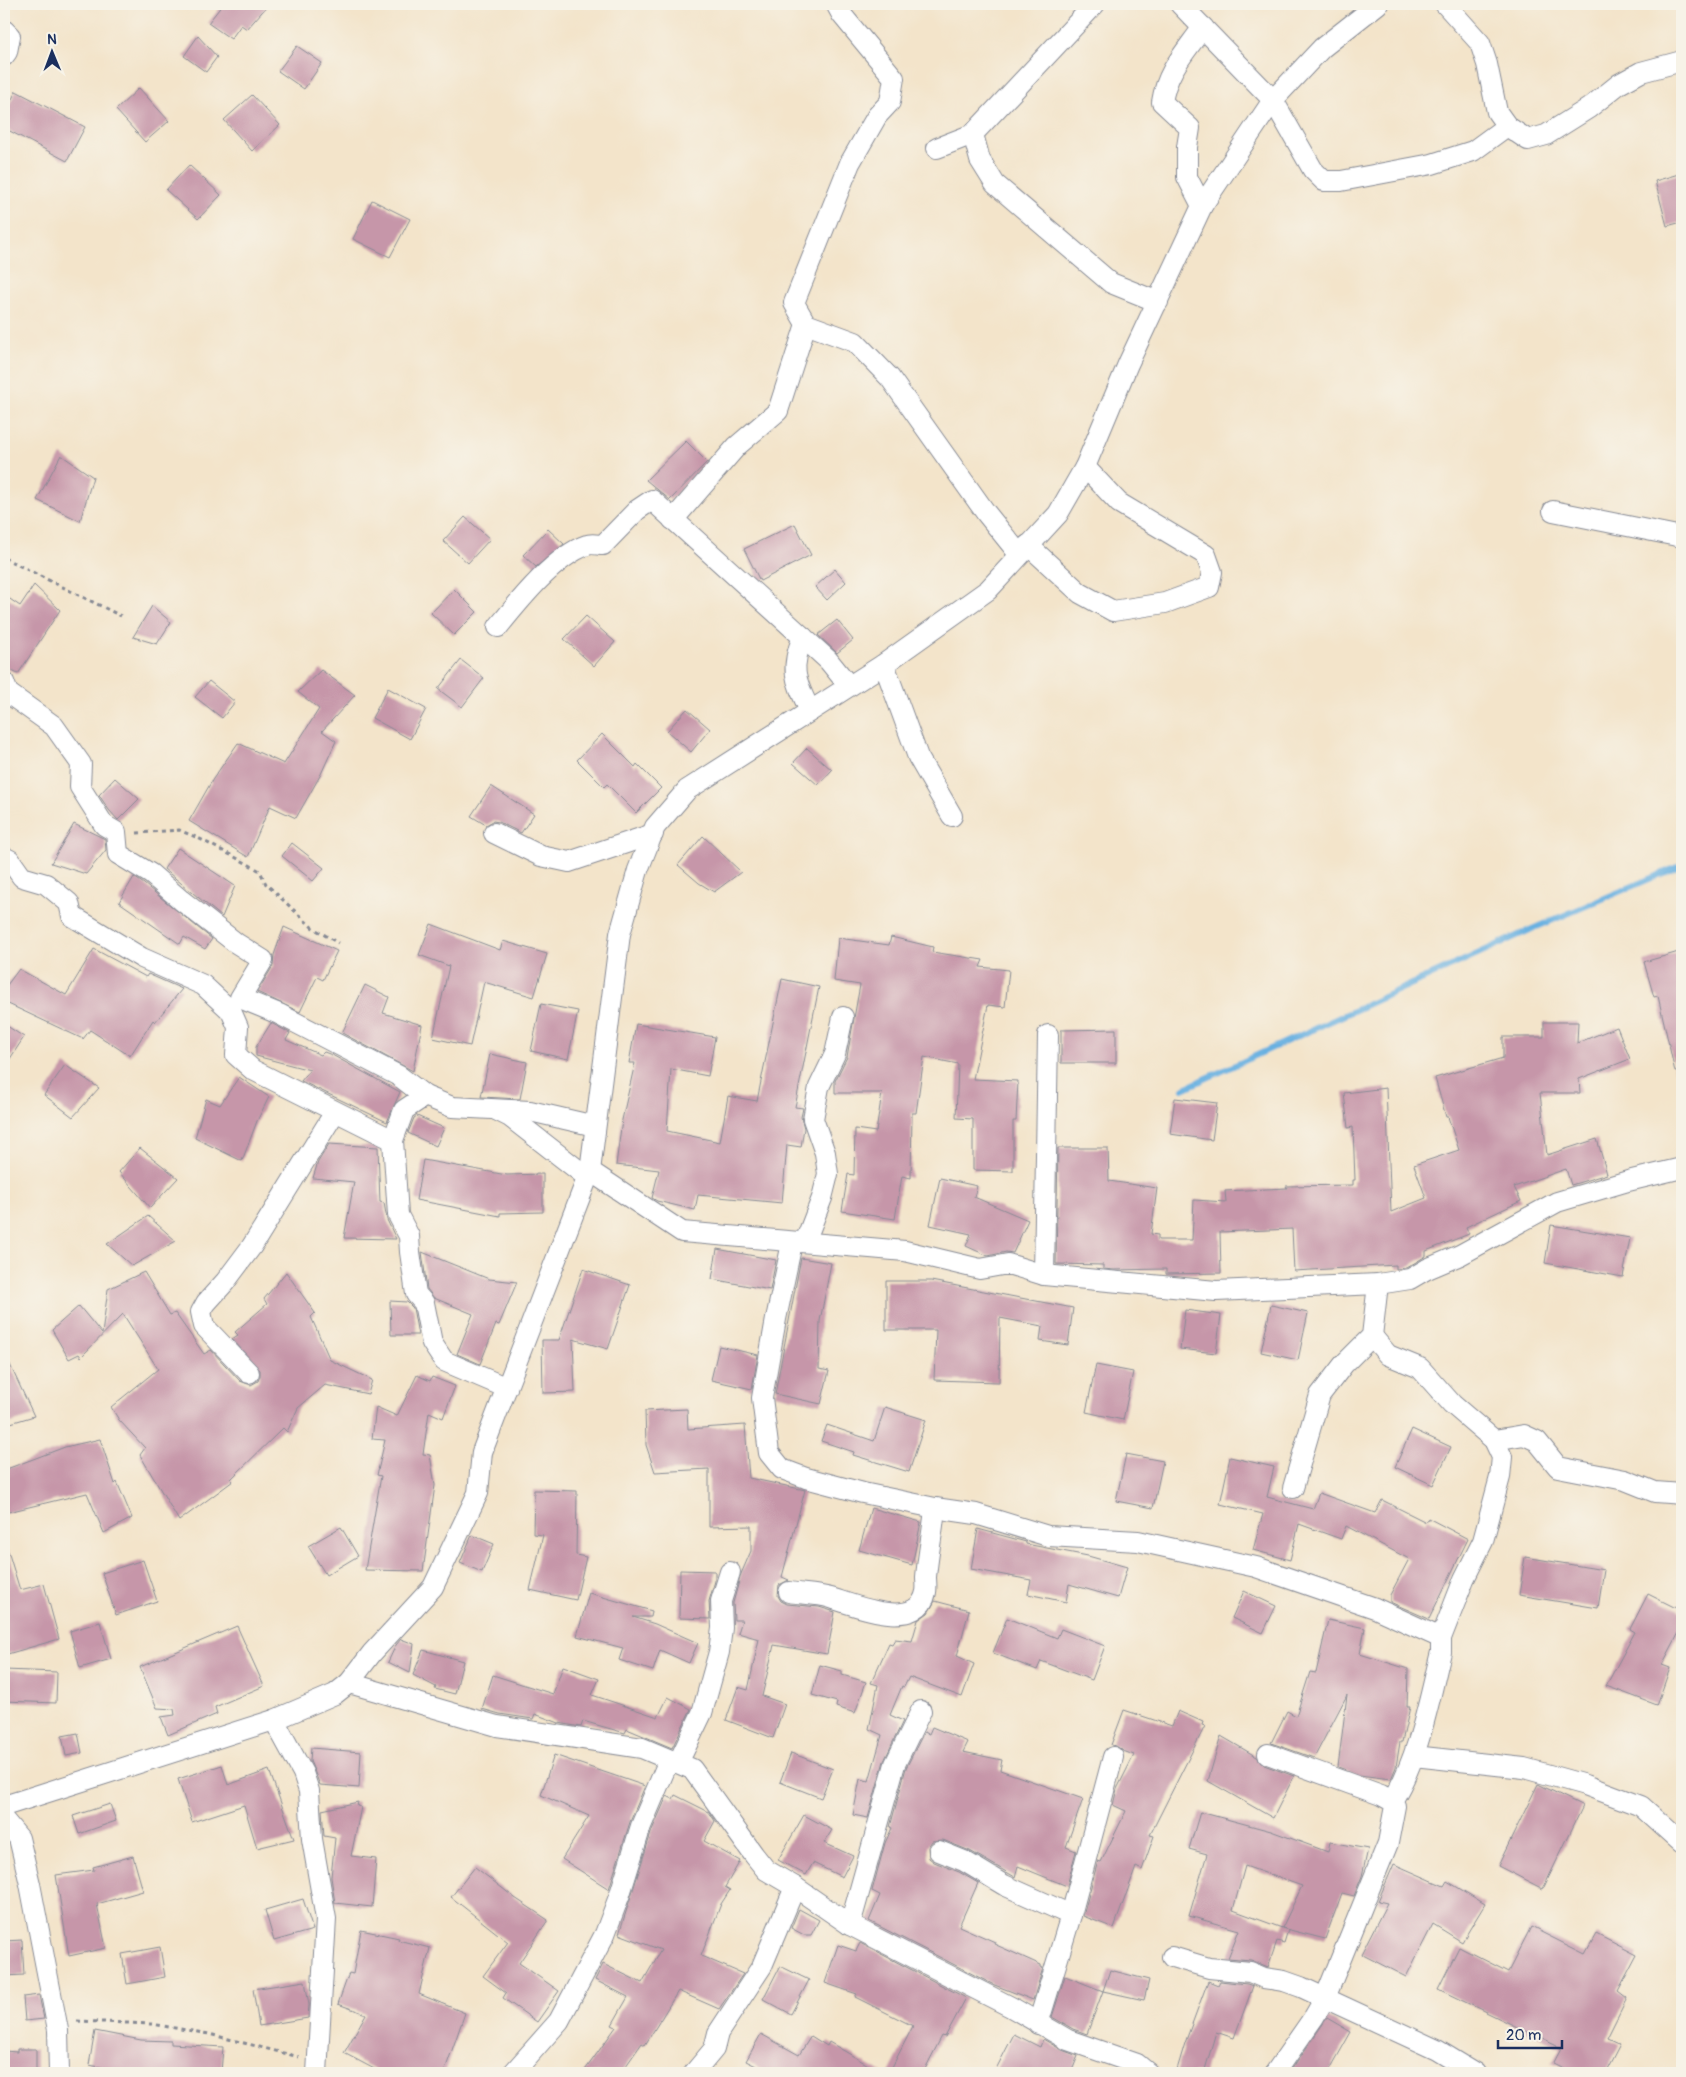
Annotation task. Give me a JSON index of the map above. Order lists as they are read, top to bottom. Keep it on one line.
{"scale_bar":"20 m","north":"top"}
